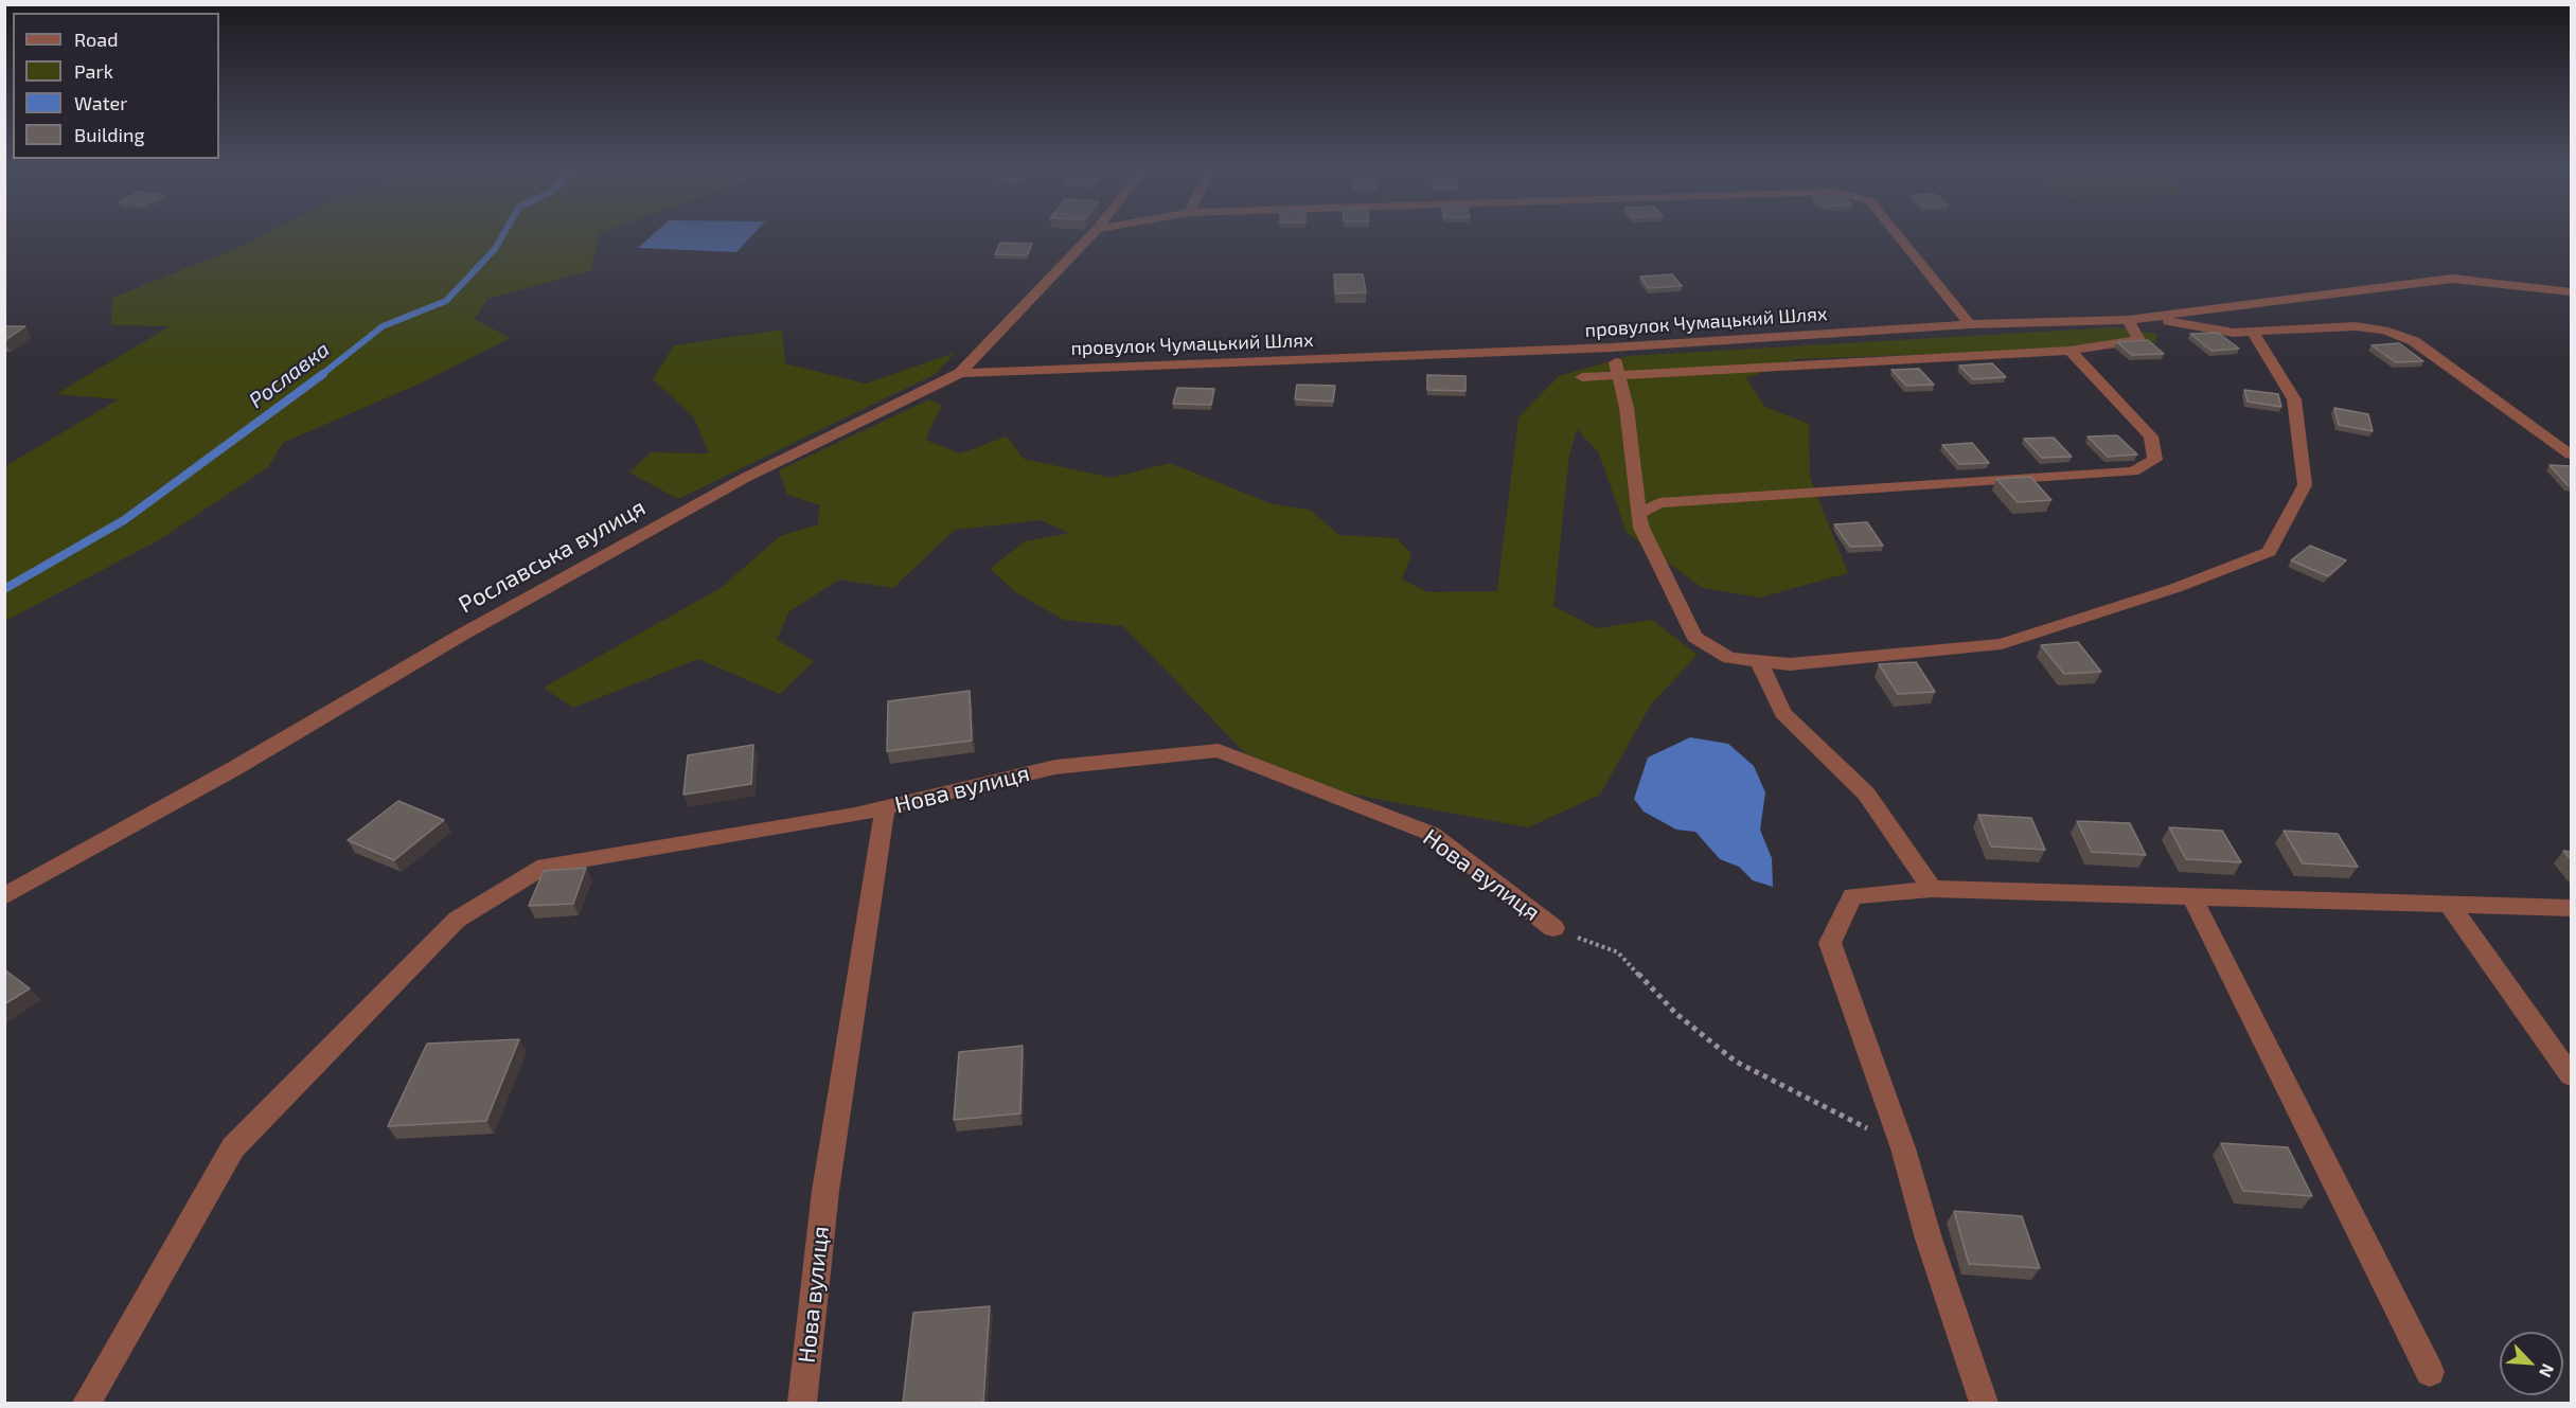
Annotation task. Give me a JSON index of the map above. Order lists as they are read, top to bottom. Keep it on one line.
{"streets":{"street":["провулок Чумацький Шлях","Рославська вулиця","Нова вулиця"]},"crossings":[["провулок Чумацький Шлях","Рославська вулиця"]],"water":["Рославка"],"legend":["Road","Park","Water","Building"],"north":"bottom right"}
